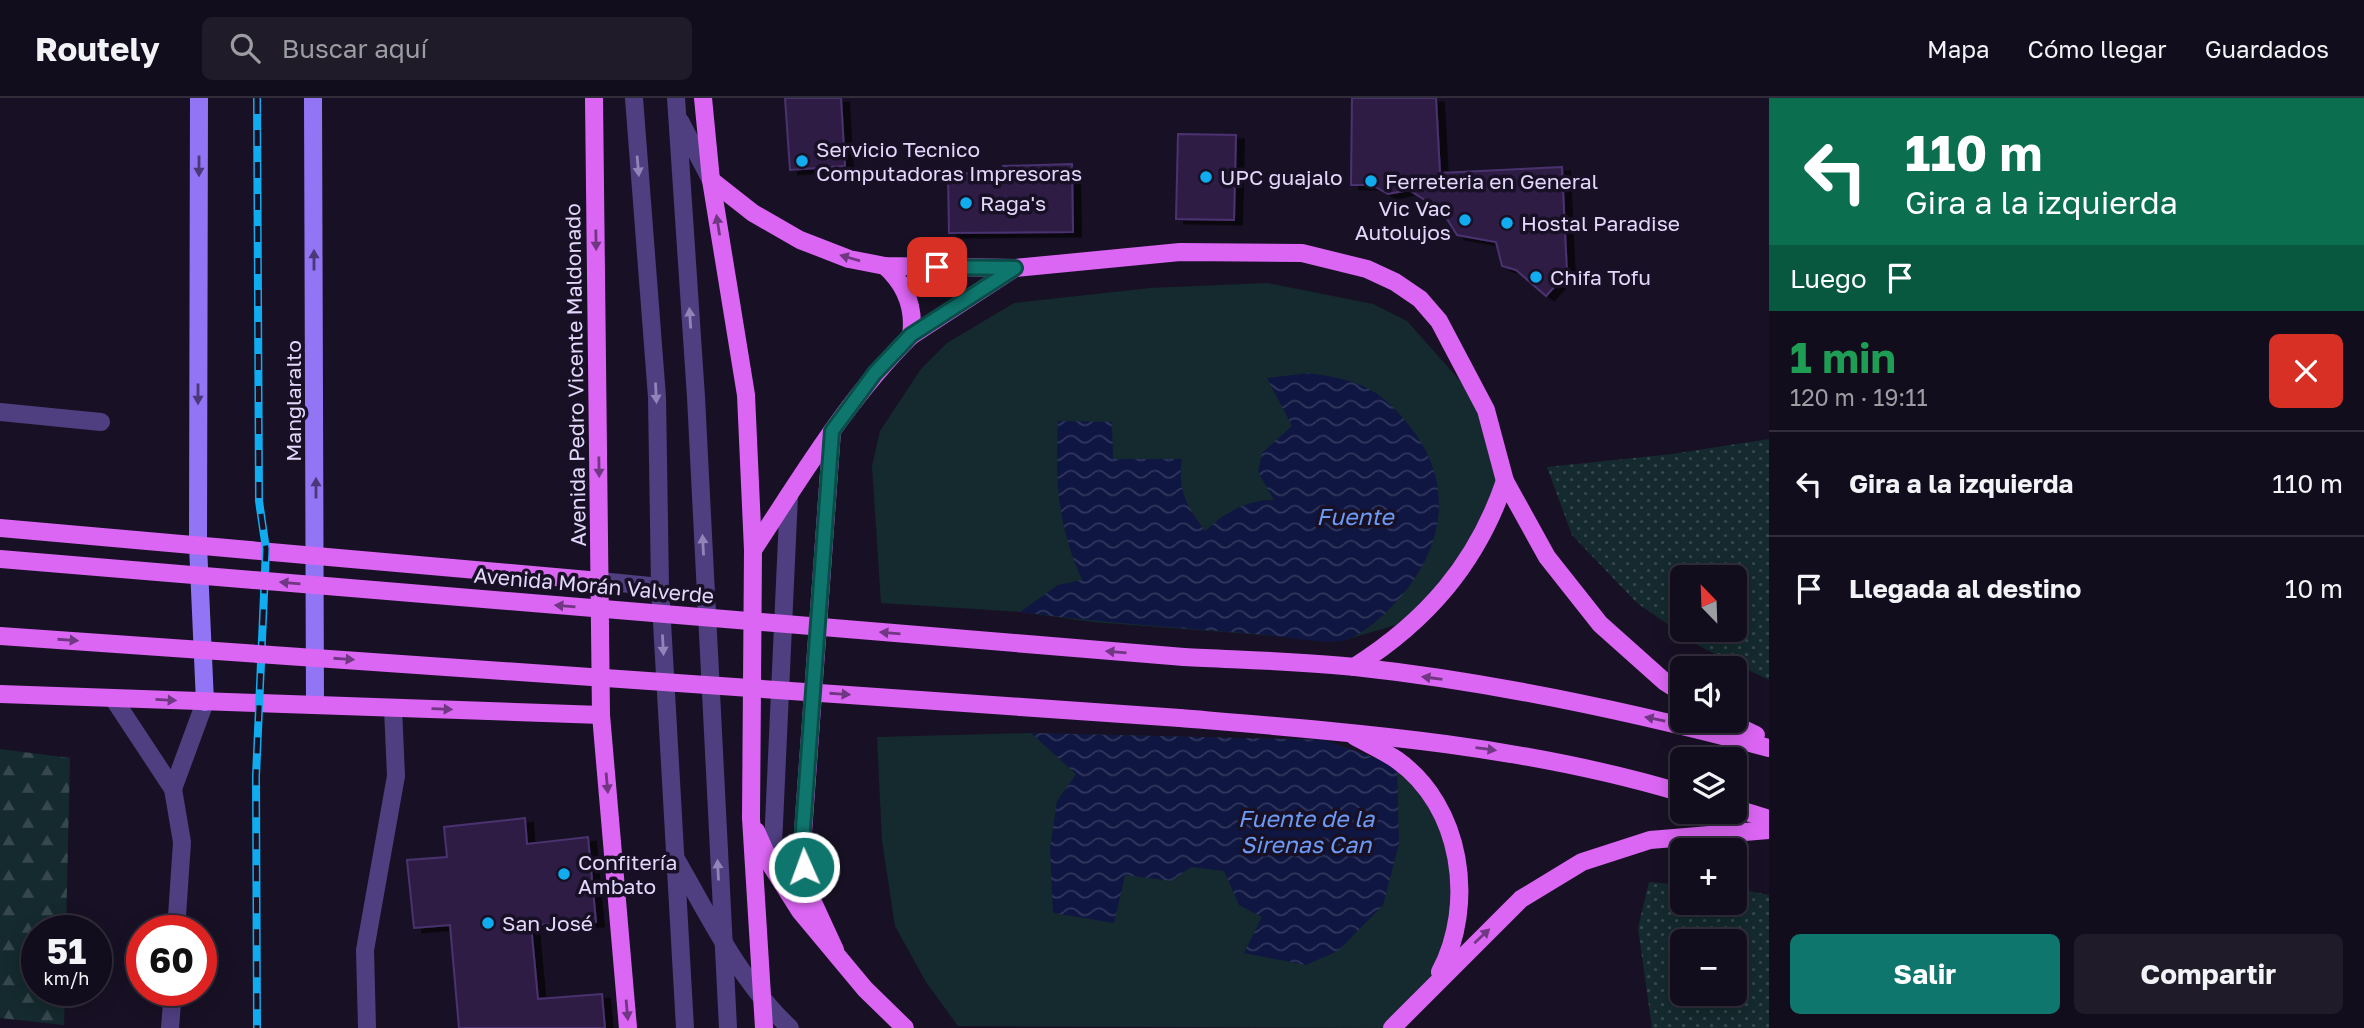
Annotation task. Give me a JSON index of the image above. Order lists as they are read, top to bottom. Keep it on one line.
{"streets":{"main road":["Avenida Pedro Vicente Maldonado","Manglaralto","Avenida Morán Valverde"]},"water":["Fuente","Fuente de la Sirenas Can"],"places":["Servicio Tecnico Computadoras Impresoras","UPC guajalo","Ferreteria en General","Raga's","Vic Vac Autolujos","Hostal Paradise","Chifa Tofu","Confitería Ambato","San José"],"north":"top left","page":{"header":"Routely","search":"Buscar aquí","nav":["Mapa","Cómo llegar","Guardados"],"turn":["110 m","Gira a la izquierda"],"then":"Luego","heading":["1 min","120 m · 19:11"],"list":[{"name":"Gira a la izquierda","value":"110 m"},{"name":"Llegada al destino","value":"10 m"}],"map_buttons":["+","−"],"speed":"51 km/h","limit":"60","buttons":["Salir","Compartir"]}}
